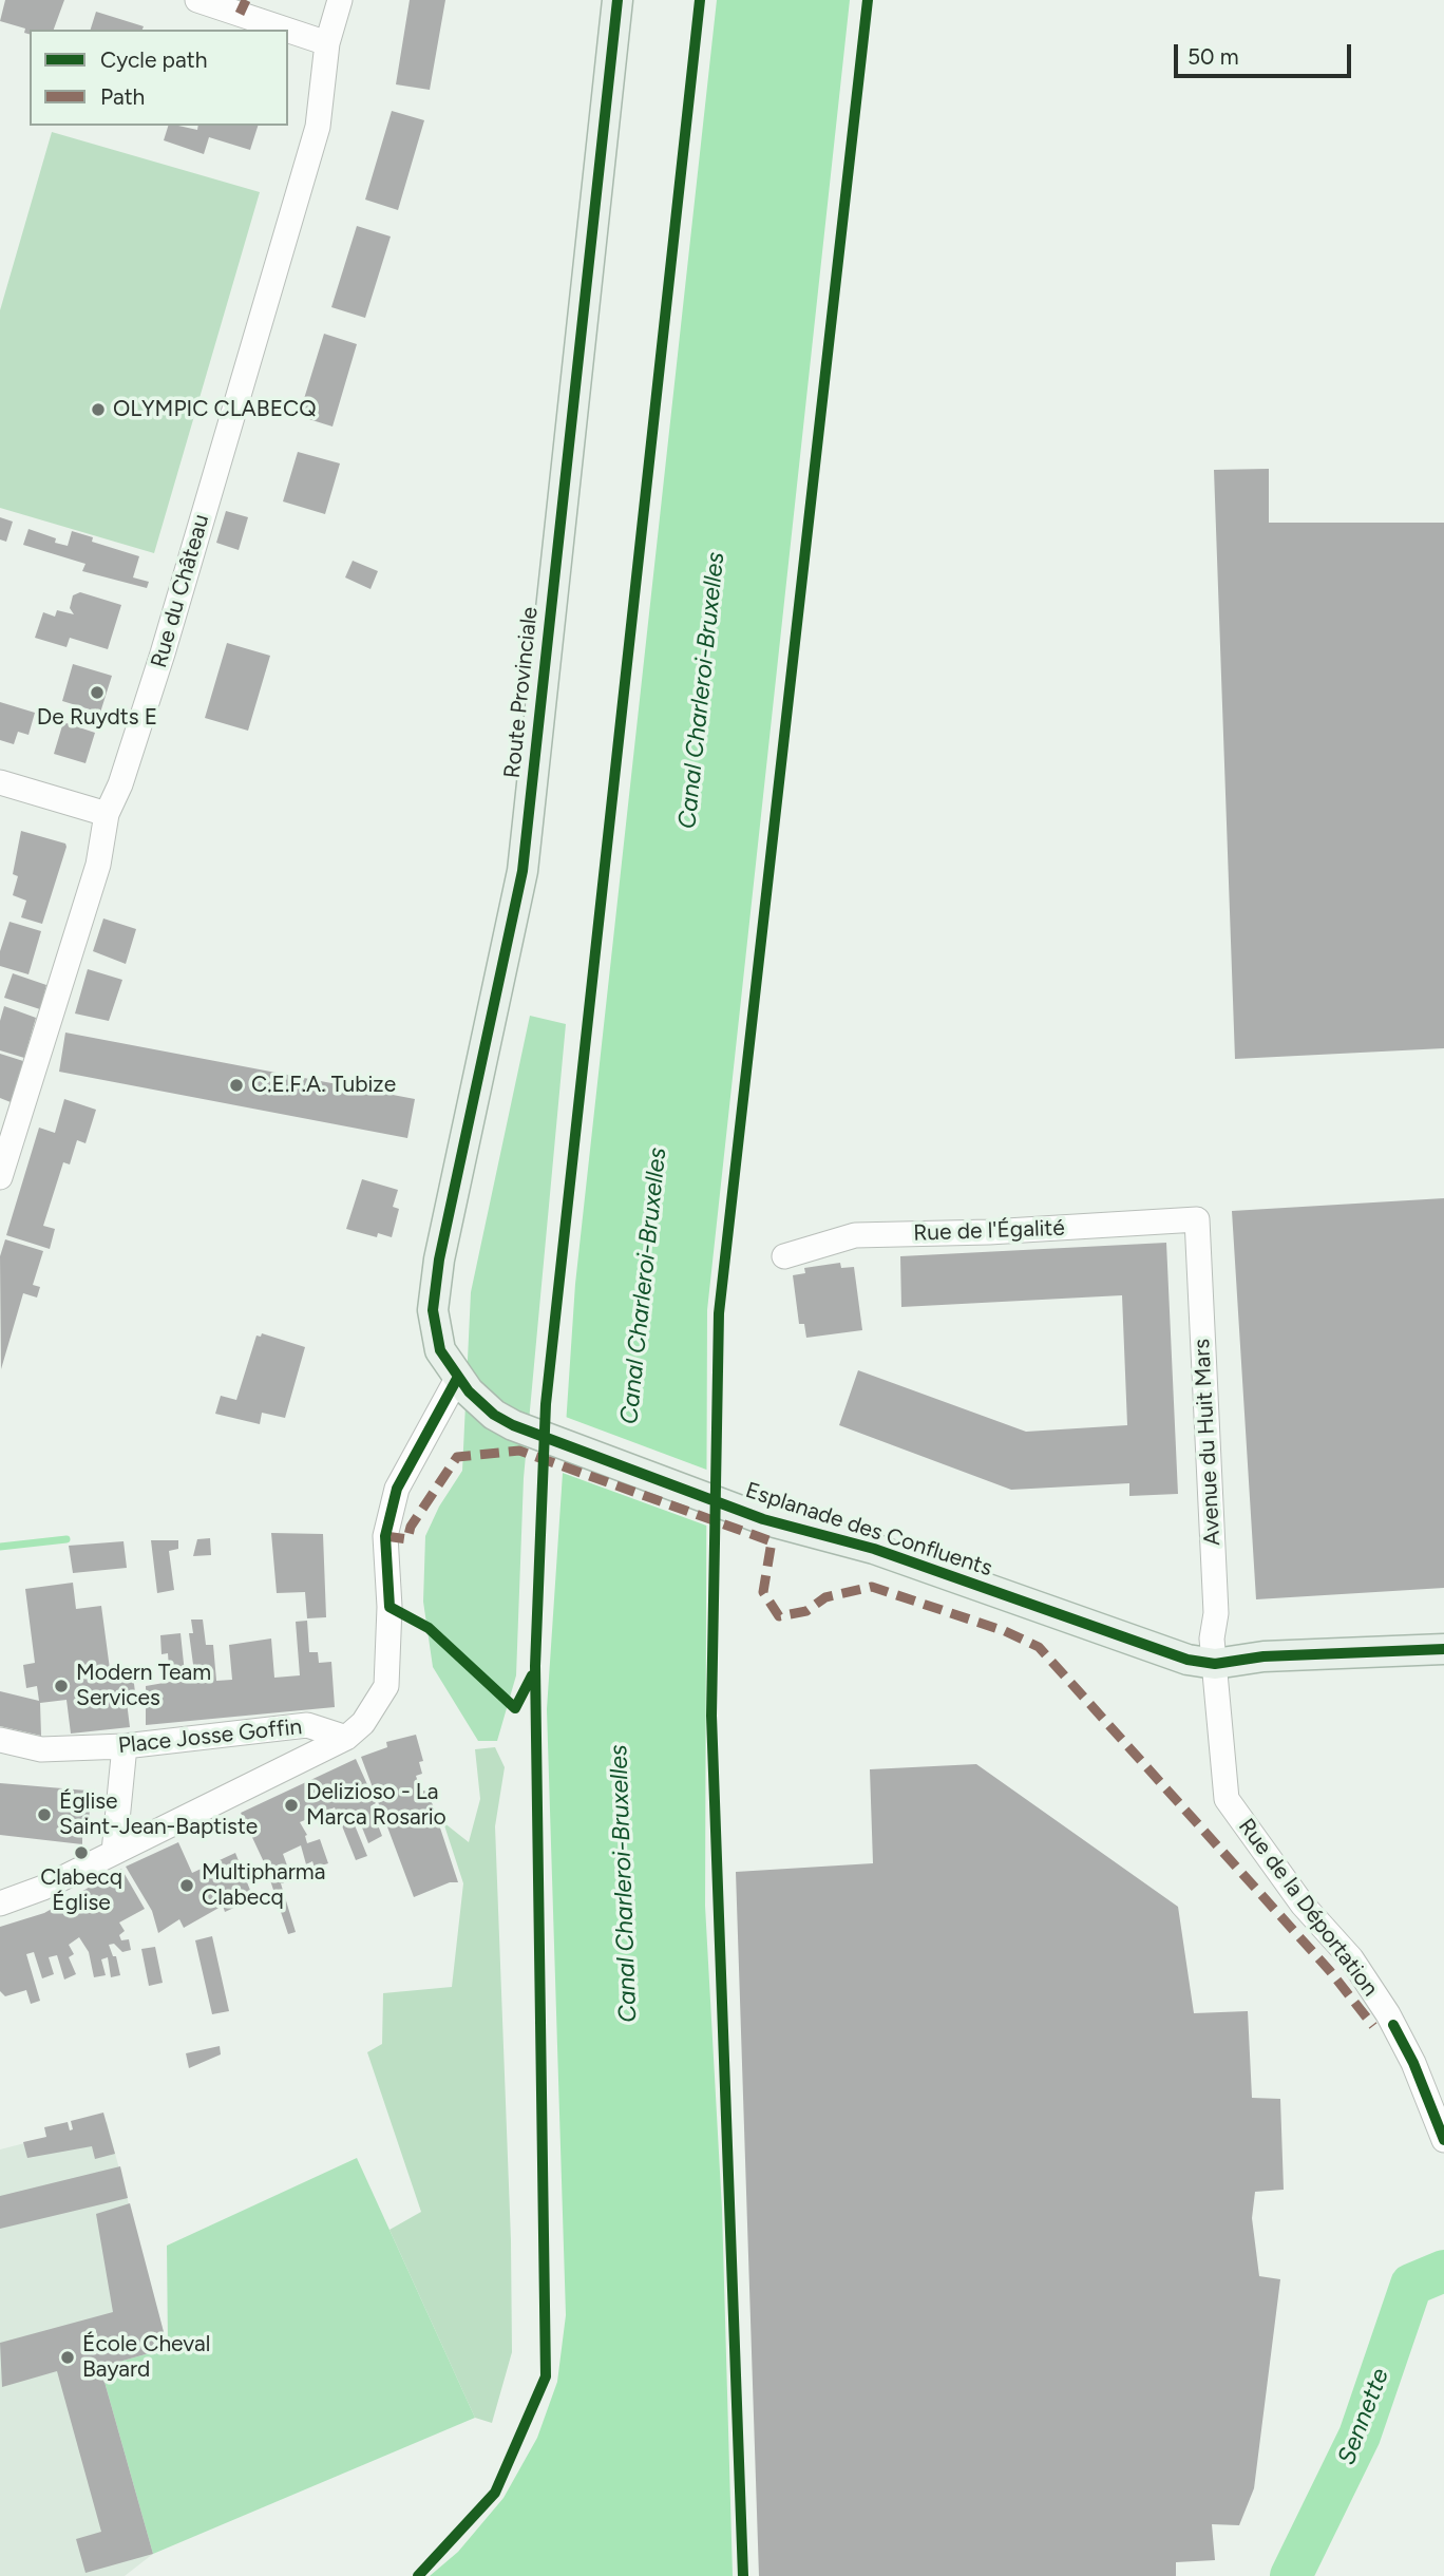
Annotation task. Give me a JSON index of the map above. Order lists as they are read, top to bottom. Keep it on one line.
{"streets":{"main road":["Route Provinciale","Esplanade des Confluents"],"street":["Rue du Château","Rue de l'Égalité","Avenue du Huit Mars","Place Josse Goffin","Rue de la Déportation"]},"crossings":[["Route Provinciale","Esplanade des Confluents"],["Rue de l'Égalité","Avenue du Huit Mars"],["Avenue du Huit Mars","Esplanade des Confluents"],["Avenue du Huit Mars","Rue de la Déportation"],["Esplanade des Confluents","Rue de la Déportation"]],"water":["Canal Charleroi-Bruxelles","Sennette"],"places":["OLYMPIC CLABECQ","De Ruydts E","C.E.F.A. Tubize","Modern Team Services","Delizioso - La Marca Rosario","Église Saint-Jean-Baptiste","Clabecq Église","Multipharma Clabecq","École Cheval Bayard"],"legend":["Cycle path","Path"],"scale_bar":"50 m"}
